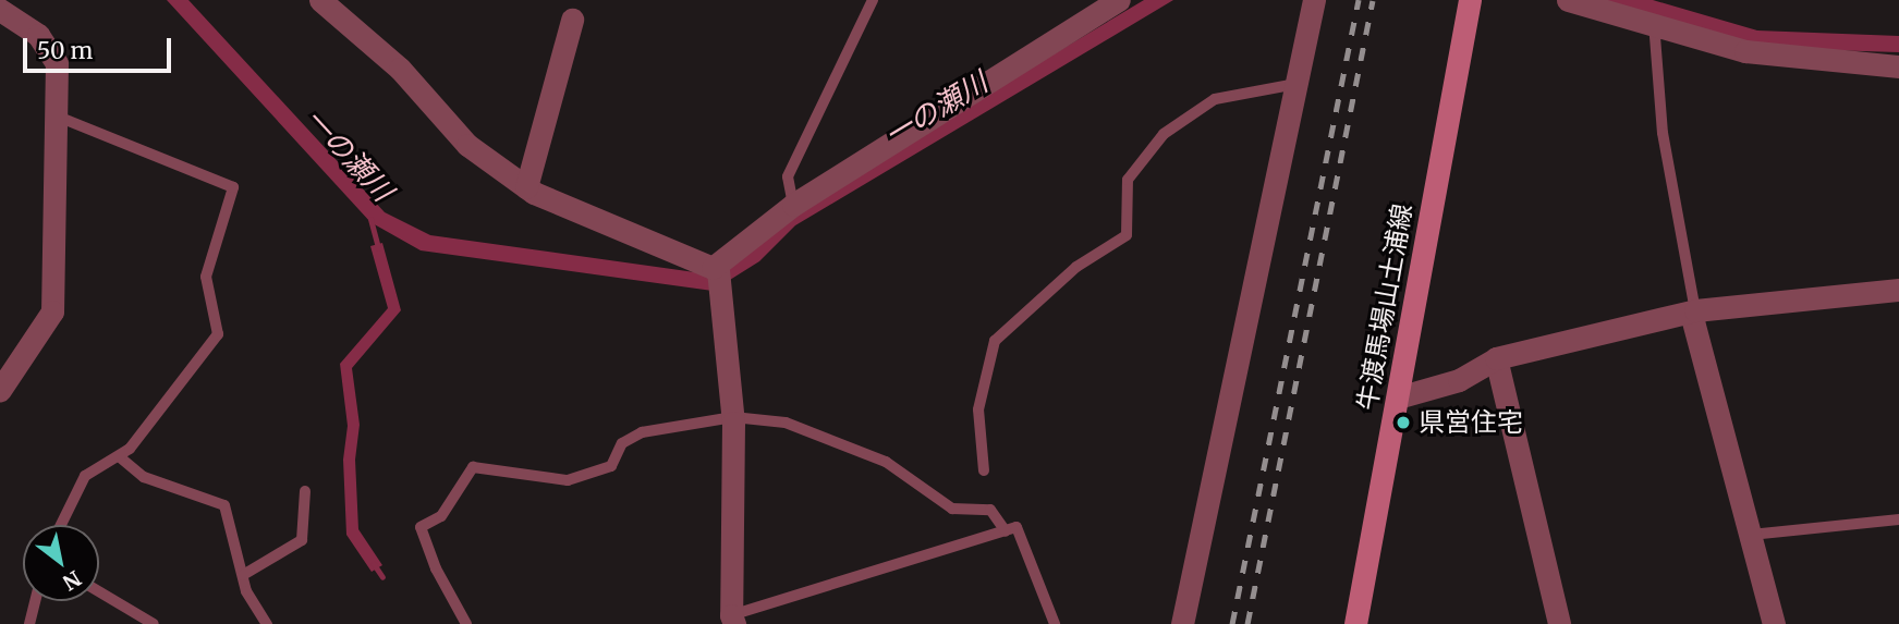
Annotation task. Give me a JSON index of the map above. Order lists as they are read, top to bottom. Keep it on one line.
{"streets":{"main road":["牛渡馬場山土浦線"]},"water":["一の瀬川"],"places":["県営住宅"],"scale_bar":"50 m","north":"bottom right"}
